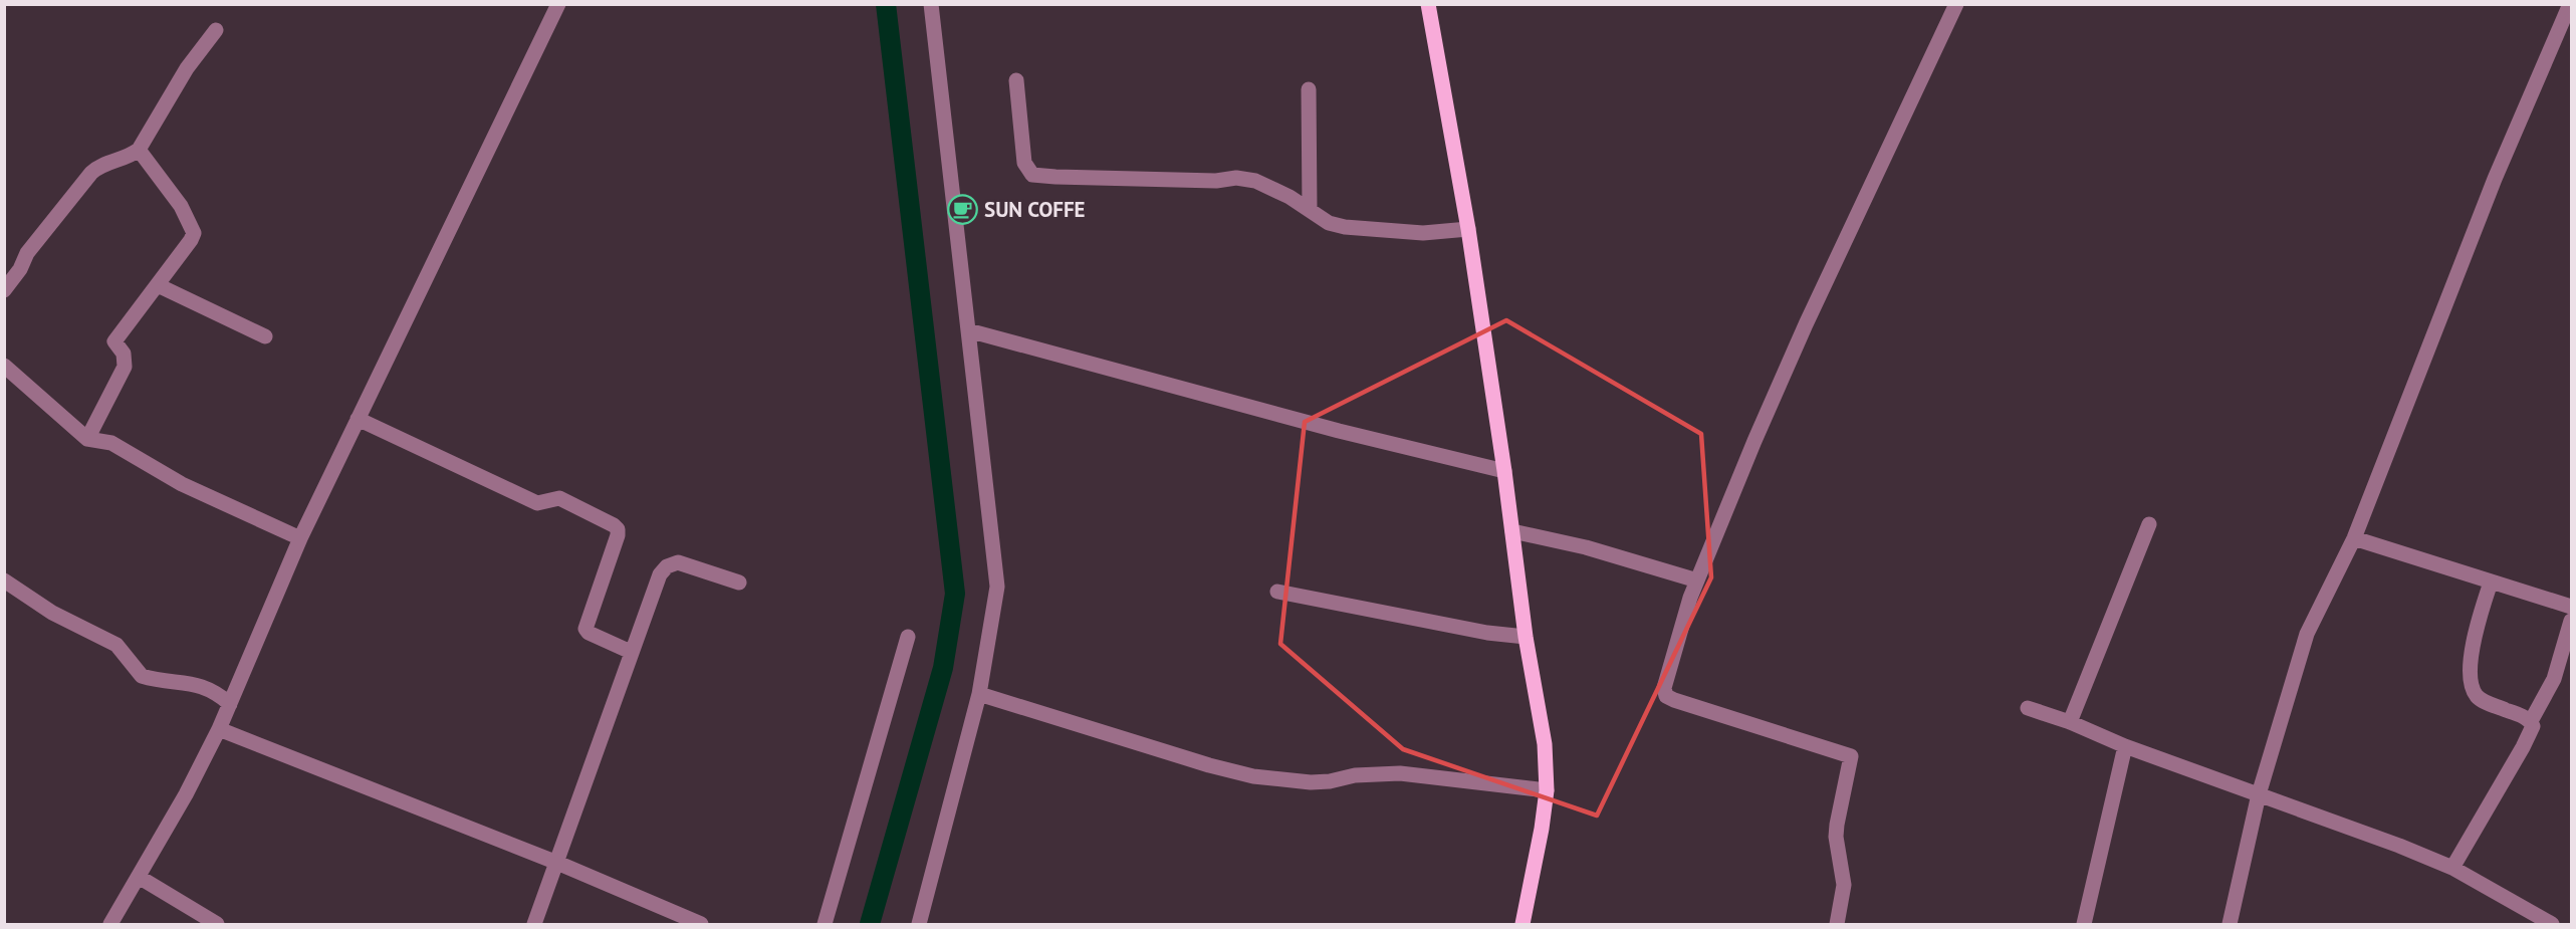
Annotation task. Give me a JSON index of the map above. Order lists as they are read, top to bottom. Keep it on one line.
{"places":{"cafe":["SUN COFFE"]}}
